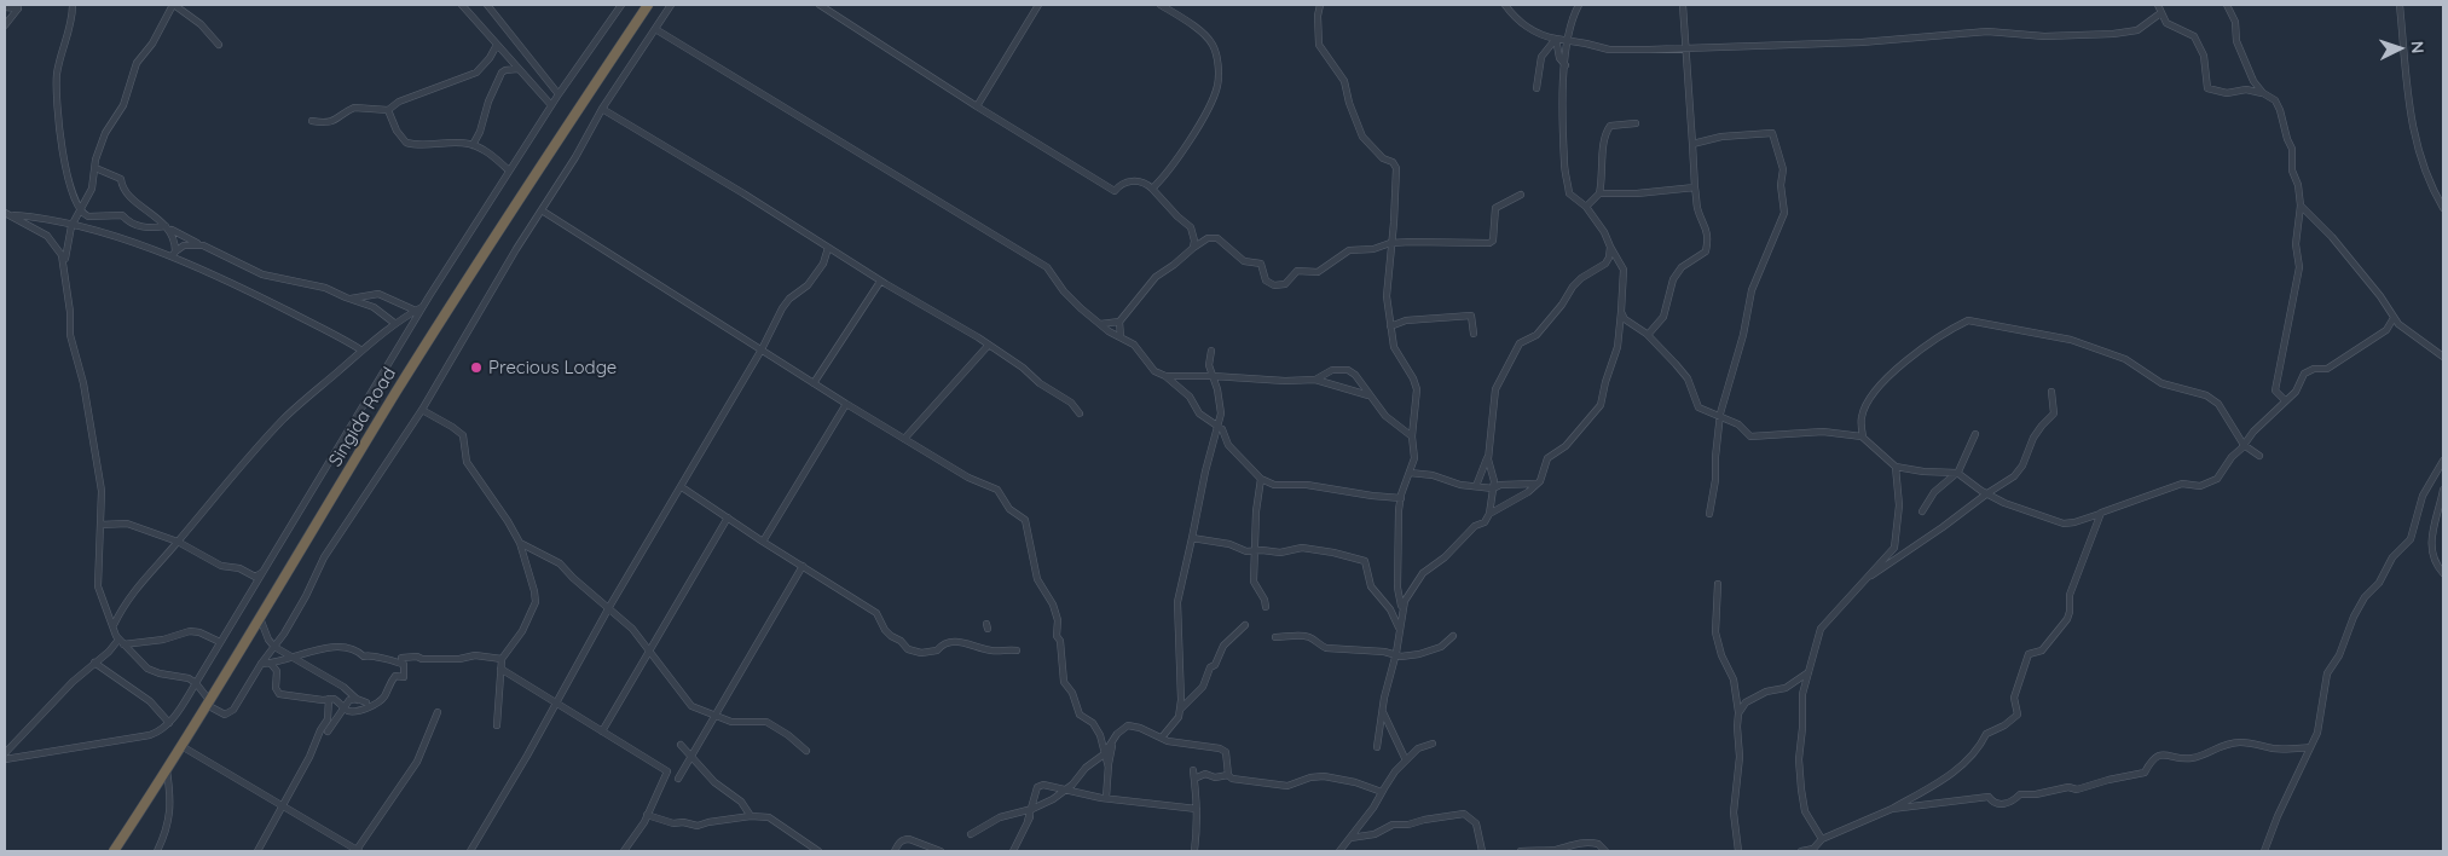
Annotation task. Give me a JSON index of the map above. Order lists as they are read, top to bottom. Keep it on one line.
{"streets":{"highway":["Singida Road"]},"places":["Precious Lodge"],"north":"right"}
